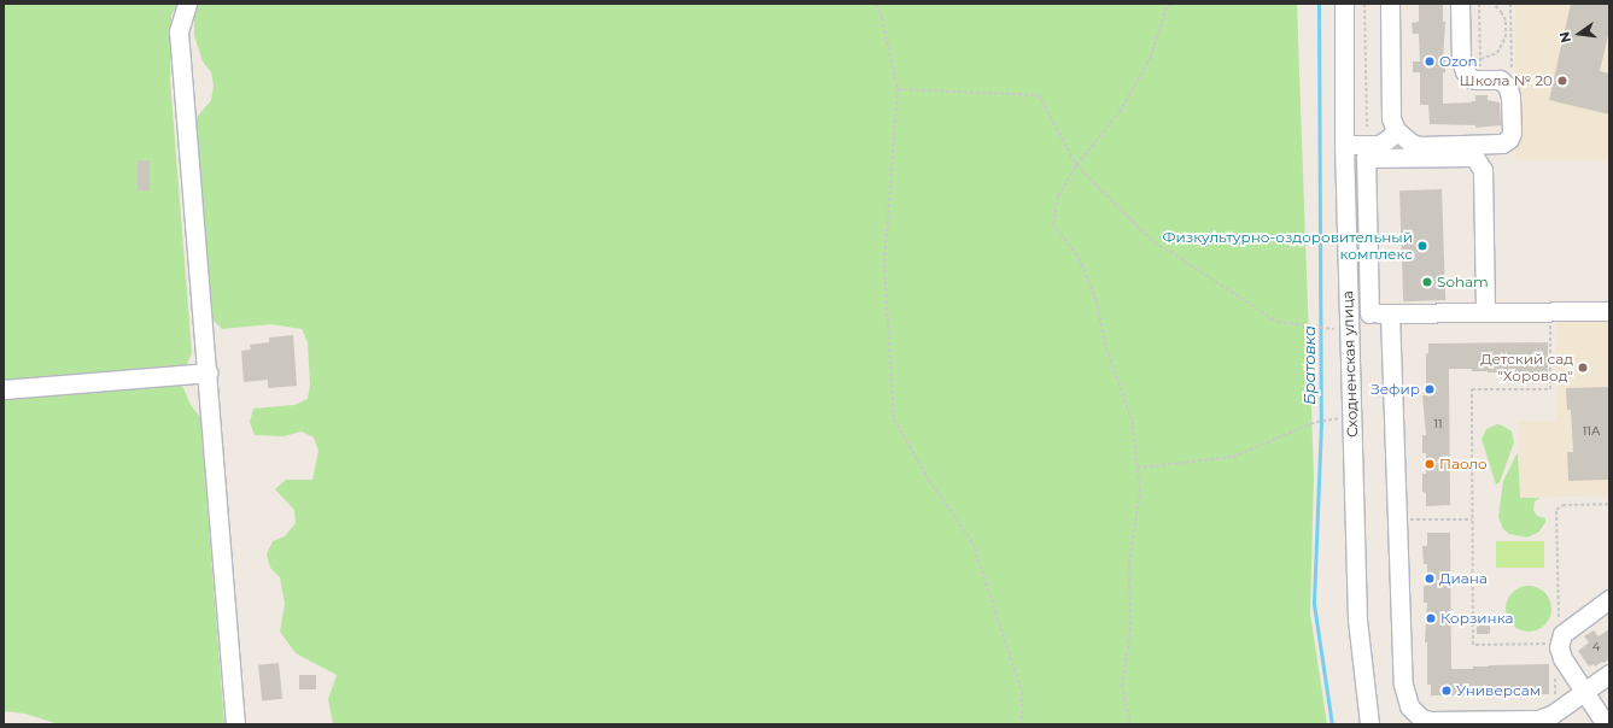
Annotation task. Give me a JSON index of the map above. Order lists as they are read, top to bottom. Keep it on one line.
{"streets":{"street":["Сходненская улица"]},"water":["Братовка"],"places":["Ozon","Школа № 20","Физкультурно-оздоровительный комплекс","Soham","Детский сад \"Хоровод\"","Зефир","Паоло","Диана","Корзинка","Универсам"],"house_numbers":["11","11А","4"],"north":"left"}
